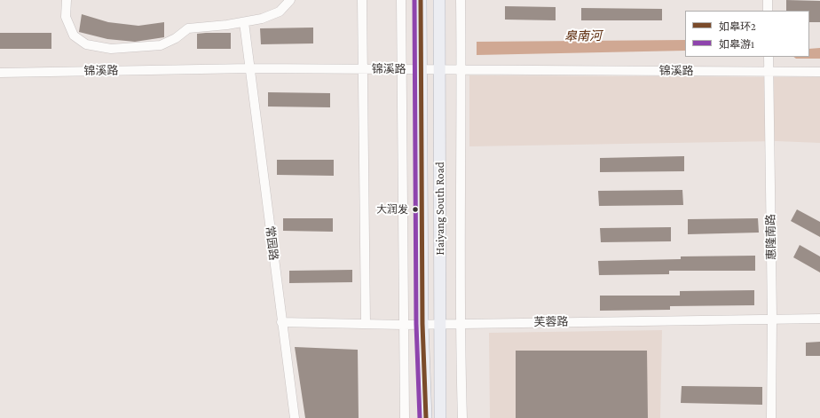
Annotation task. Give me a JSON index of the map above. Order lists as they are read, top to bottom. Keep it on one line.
{"streets":{"main road":["Haiyang South Road"],"street":["锦溪路","惠隆南路","常园路","芙蓉路"]},"crossings":[["锦溪路","Haiyang South Road"],["锦溪路","惠隆南路"],["锦溪路","常园路"],["Haiyang South Road","芙蓉路"],["惠隆南路","芙蓉路"],["常园路","芙蓉路"]],"water":["皋南河"],"places":["大润发"],"lines":["transit line 如皋环2","transit line 如皋游1"],"legend":["如皋环2","如皋游1"]}
